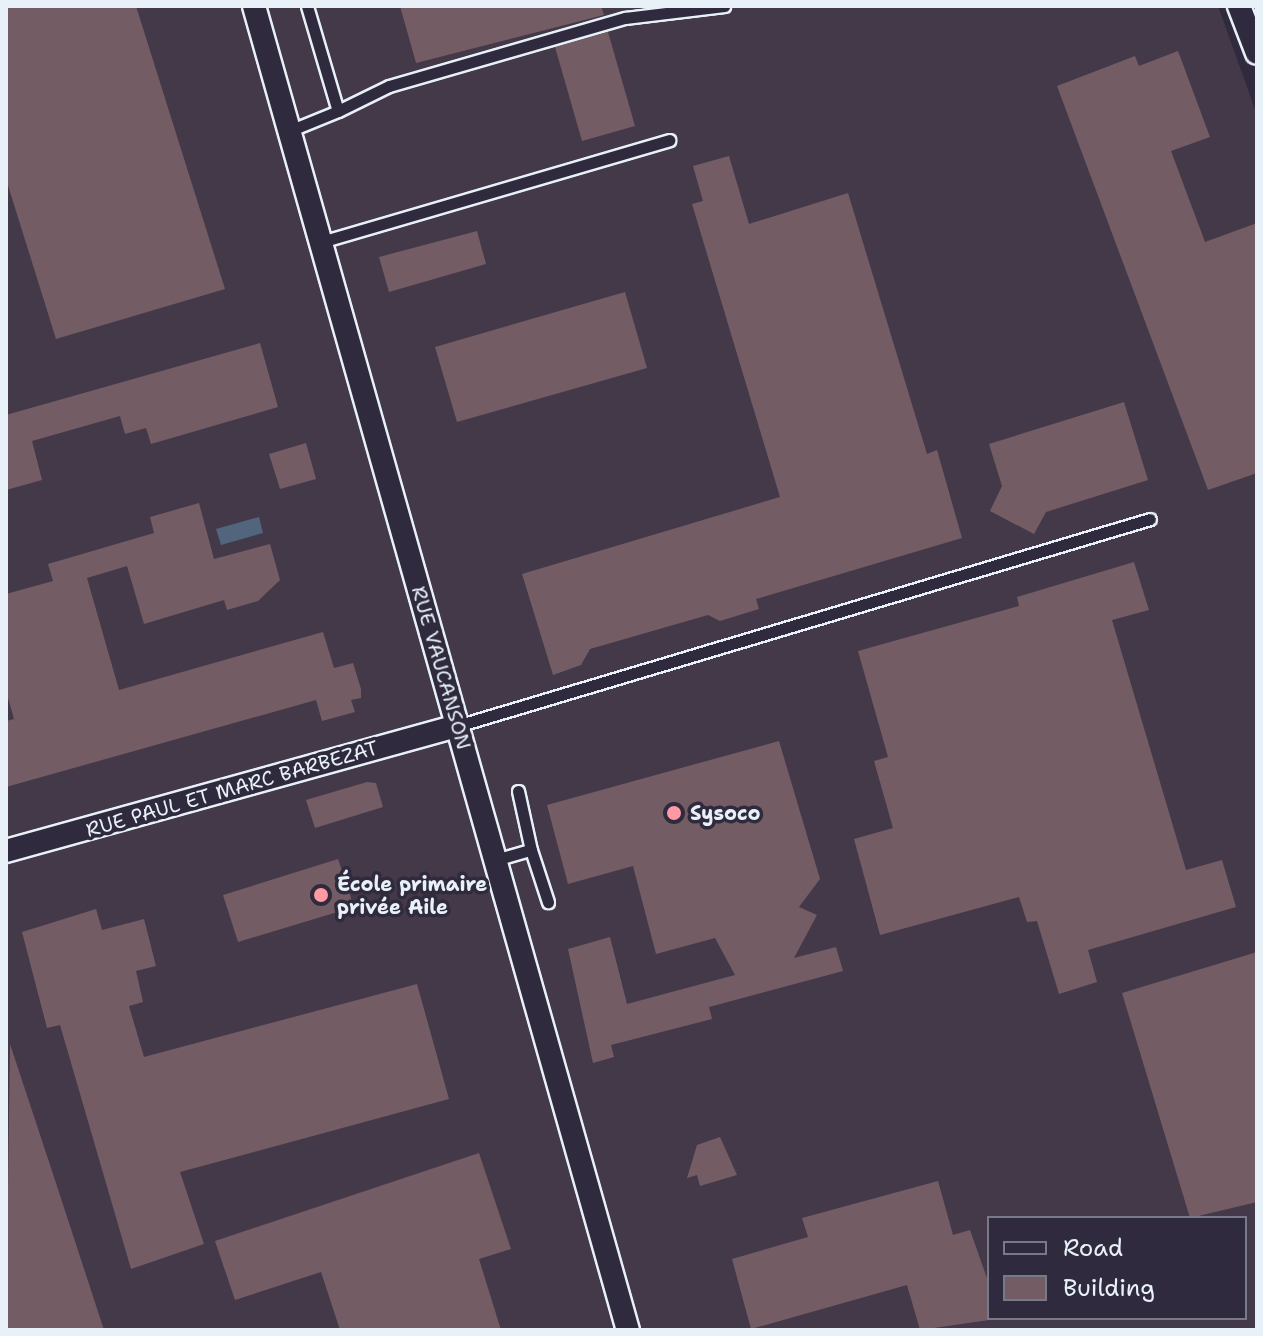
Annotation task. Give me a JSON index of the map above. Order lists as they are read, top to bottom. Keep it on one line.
{"streets":{"street":["RUE VAUCANSON","RUE PAUL ET MARC BARBEZAT"]},"crossings":[["RUE VAUCANSON","RUE PAUL ET MARC BARBEZAT"]],"places":["Sysoco","École primaire privée Aile"],"legend":["Road","Building"]}
